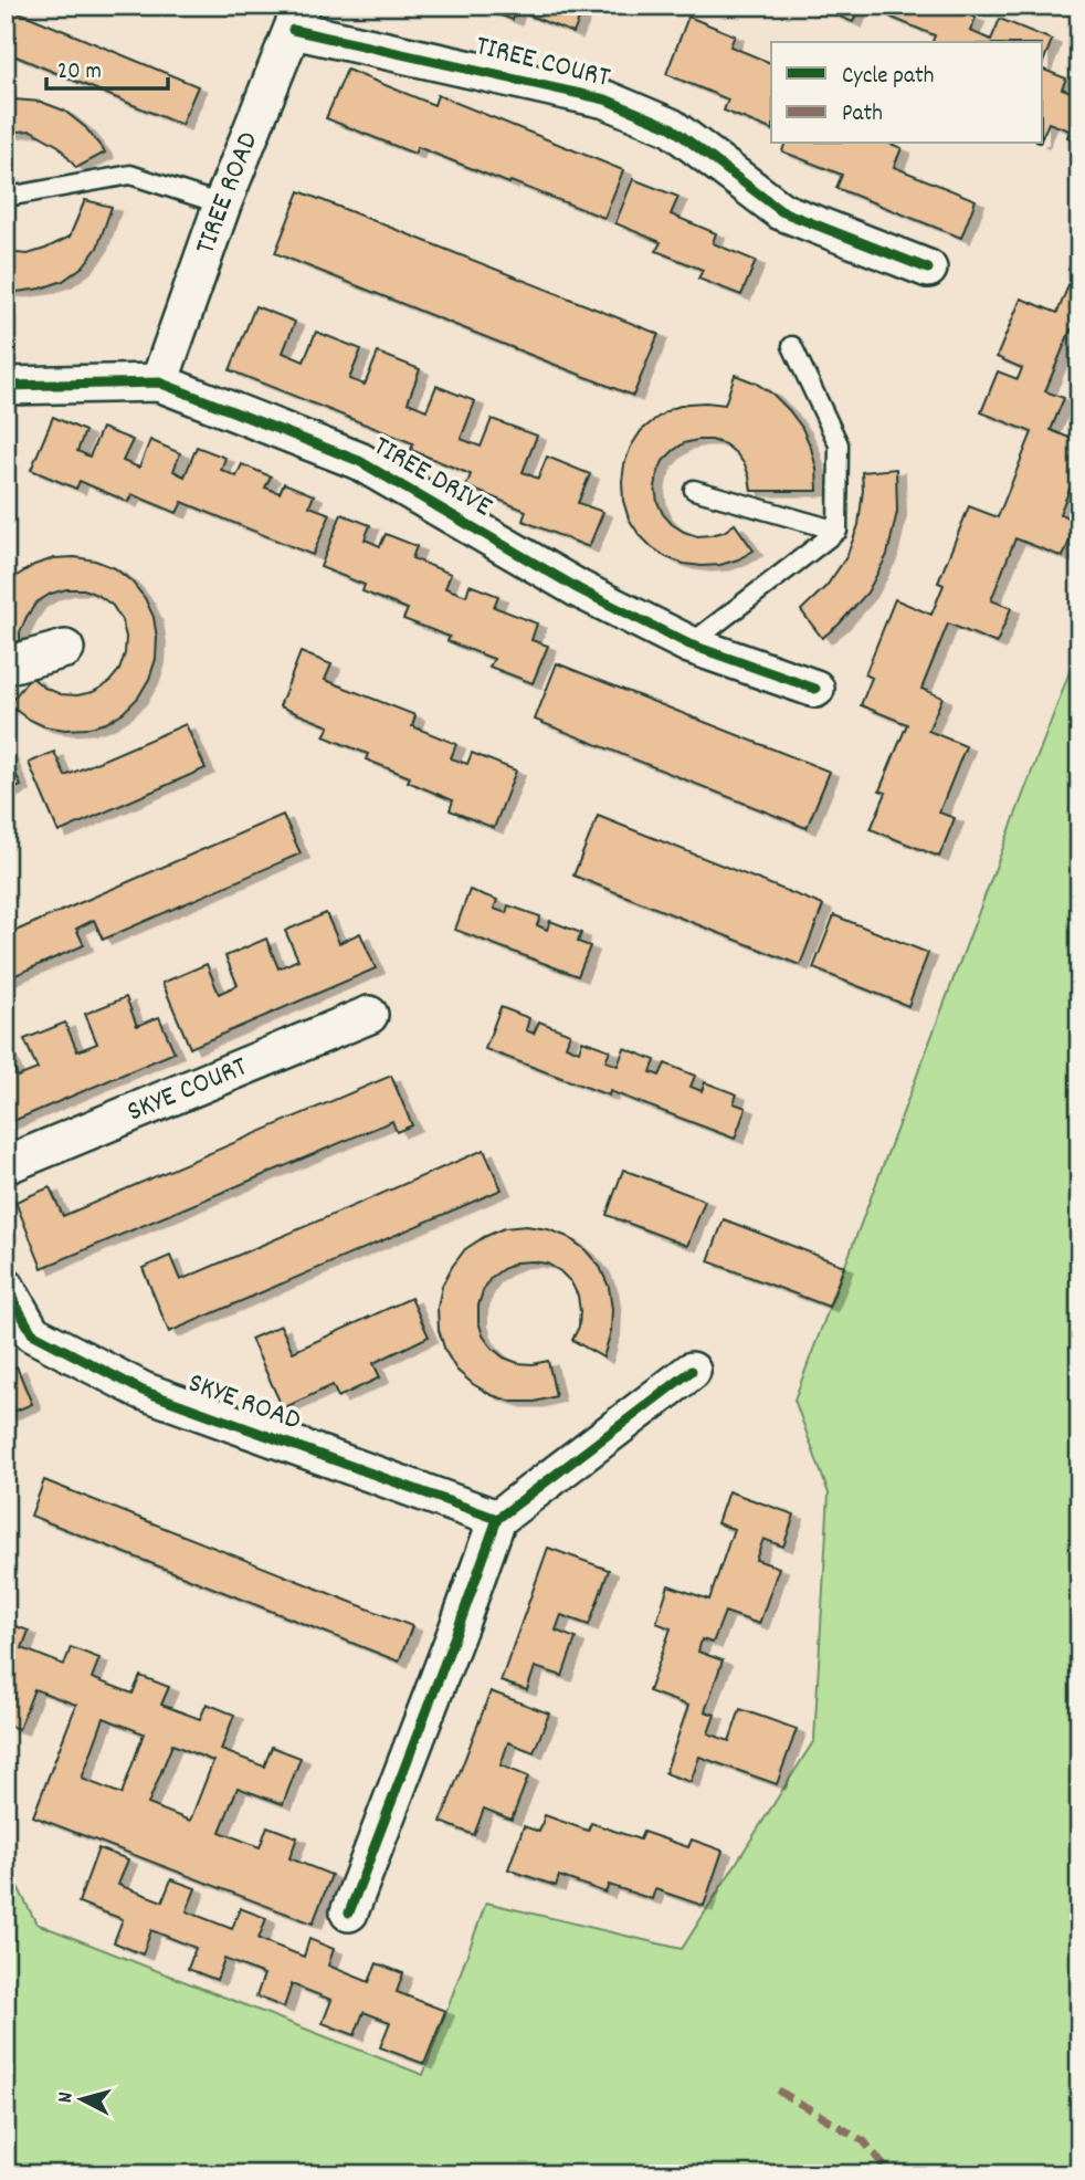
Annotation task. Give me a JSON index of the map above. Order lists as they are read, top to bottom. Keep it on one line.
{"streets":{"street":["TIREE COURT","TIREE ROAD","TIREE DRIVE","SKYE COURT","SKYE ROAD"]},"crossings":[["TIREE COURT","TIREE ROAD"],["TIREE ROAD","TIREE DRIVE"]],"legend":["Cycle path","Path"],"scale_bar":"20 m","north":"left"}
